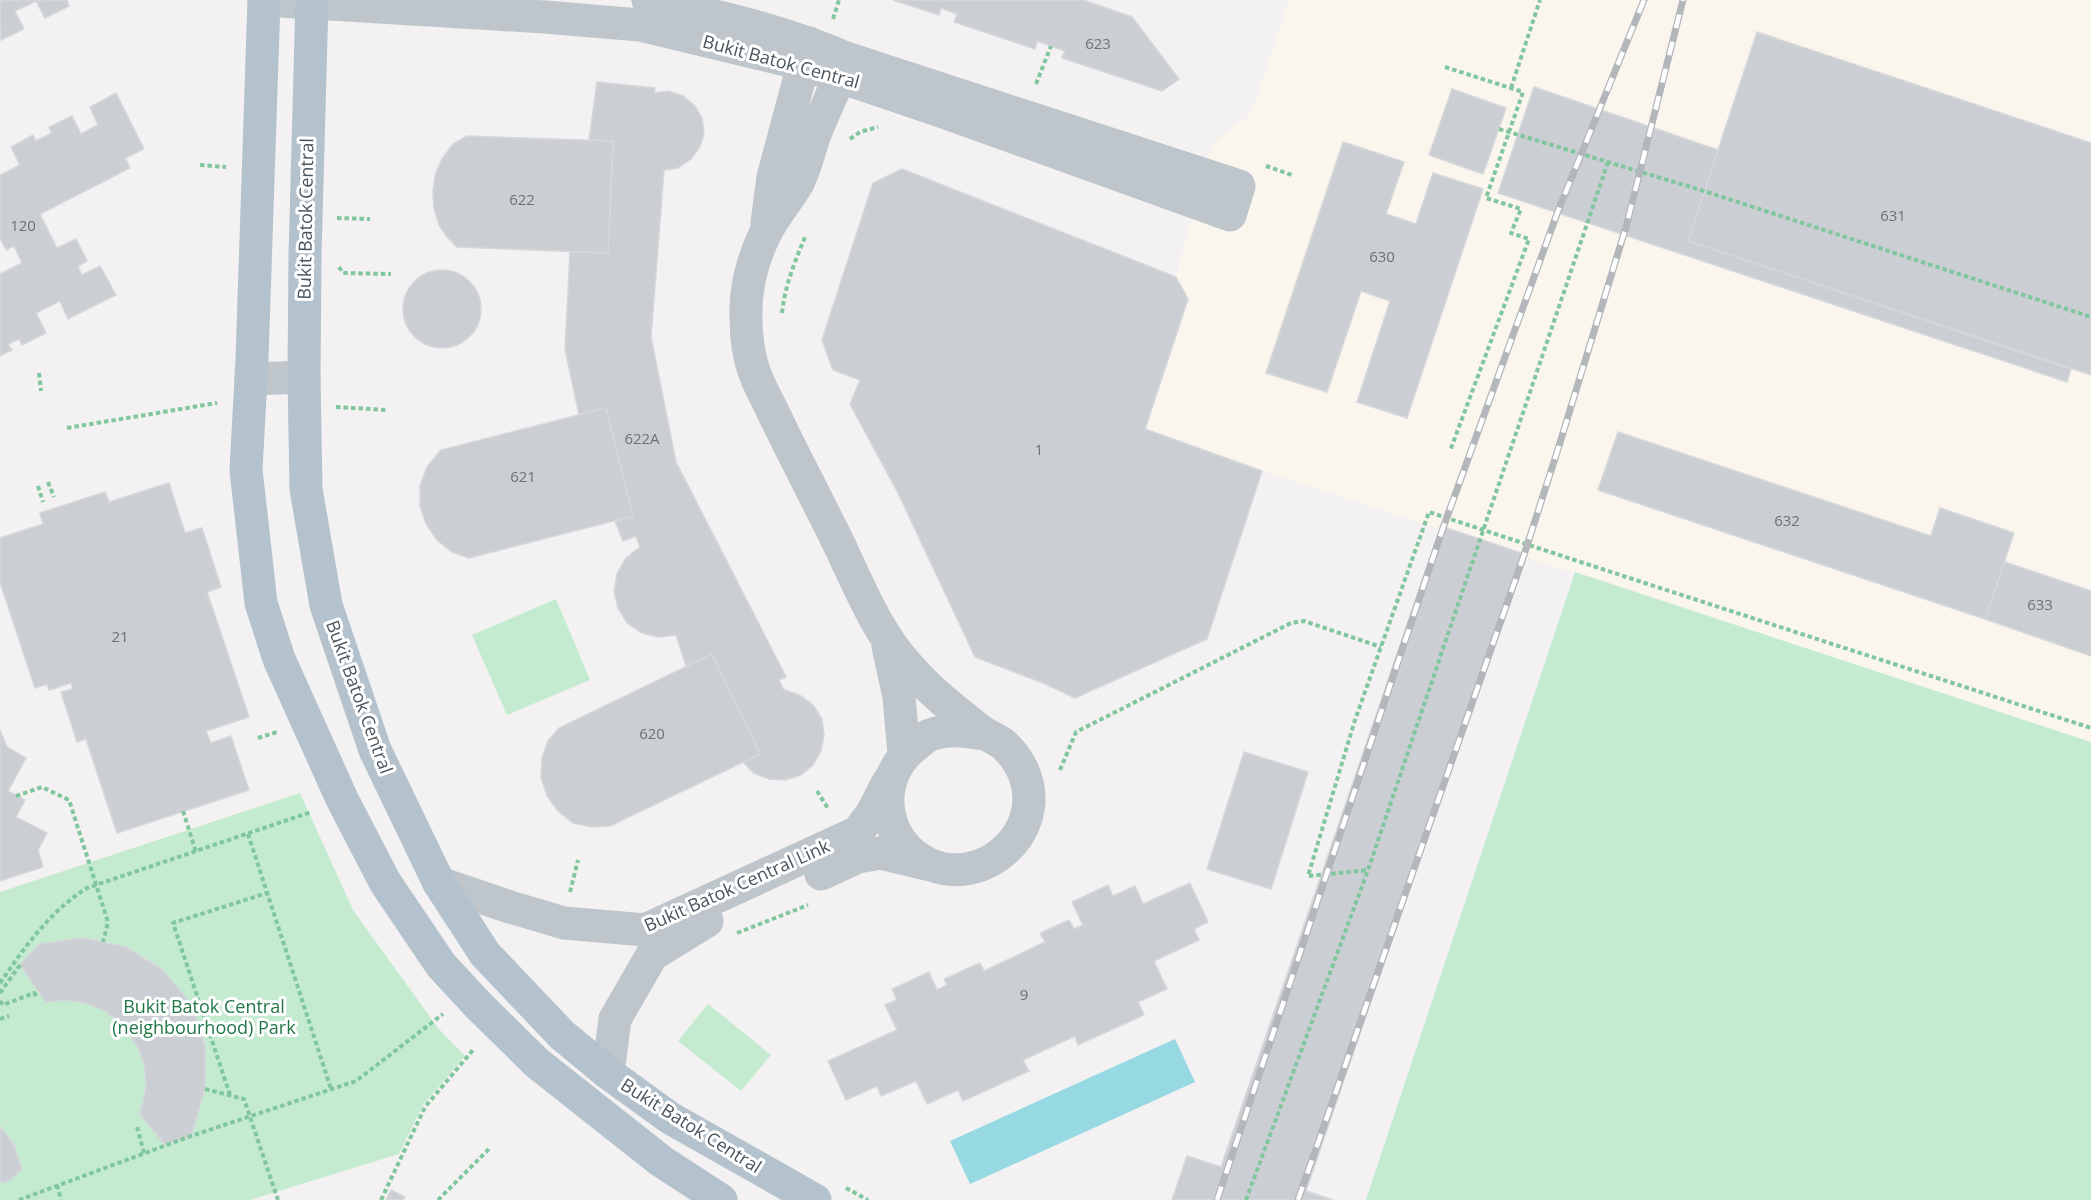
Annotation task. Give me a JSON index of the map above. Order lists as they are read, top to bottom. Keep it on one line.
{"streets":{"main road":["Bukit Batok Central"],"street":["Bukit Batok Central Link"]},"crossings":[["Bukit Batok Central","Bukit Batok Central Link"]],"parks":["Bukit Batok Central (neighbourhood) Park"],"house_numbers":["623","622","631","120","630","622A","1","621","632","633","21","620","9"]}
